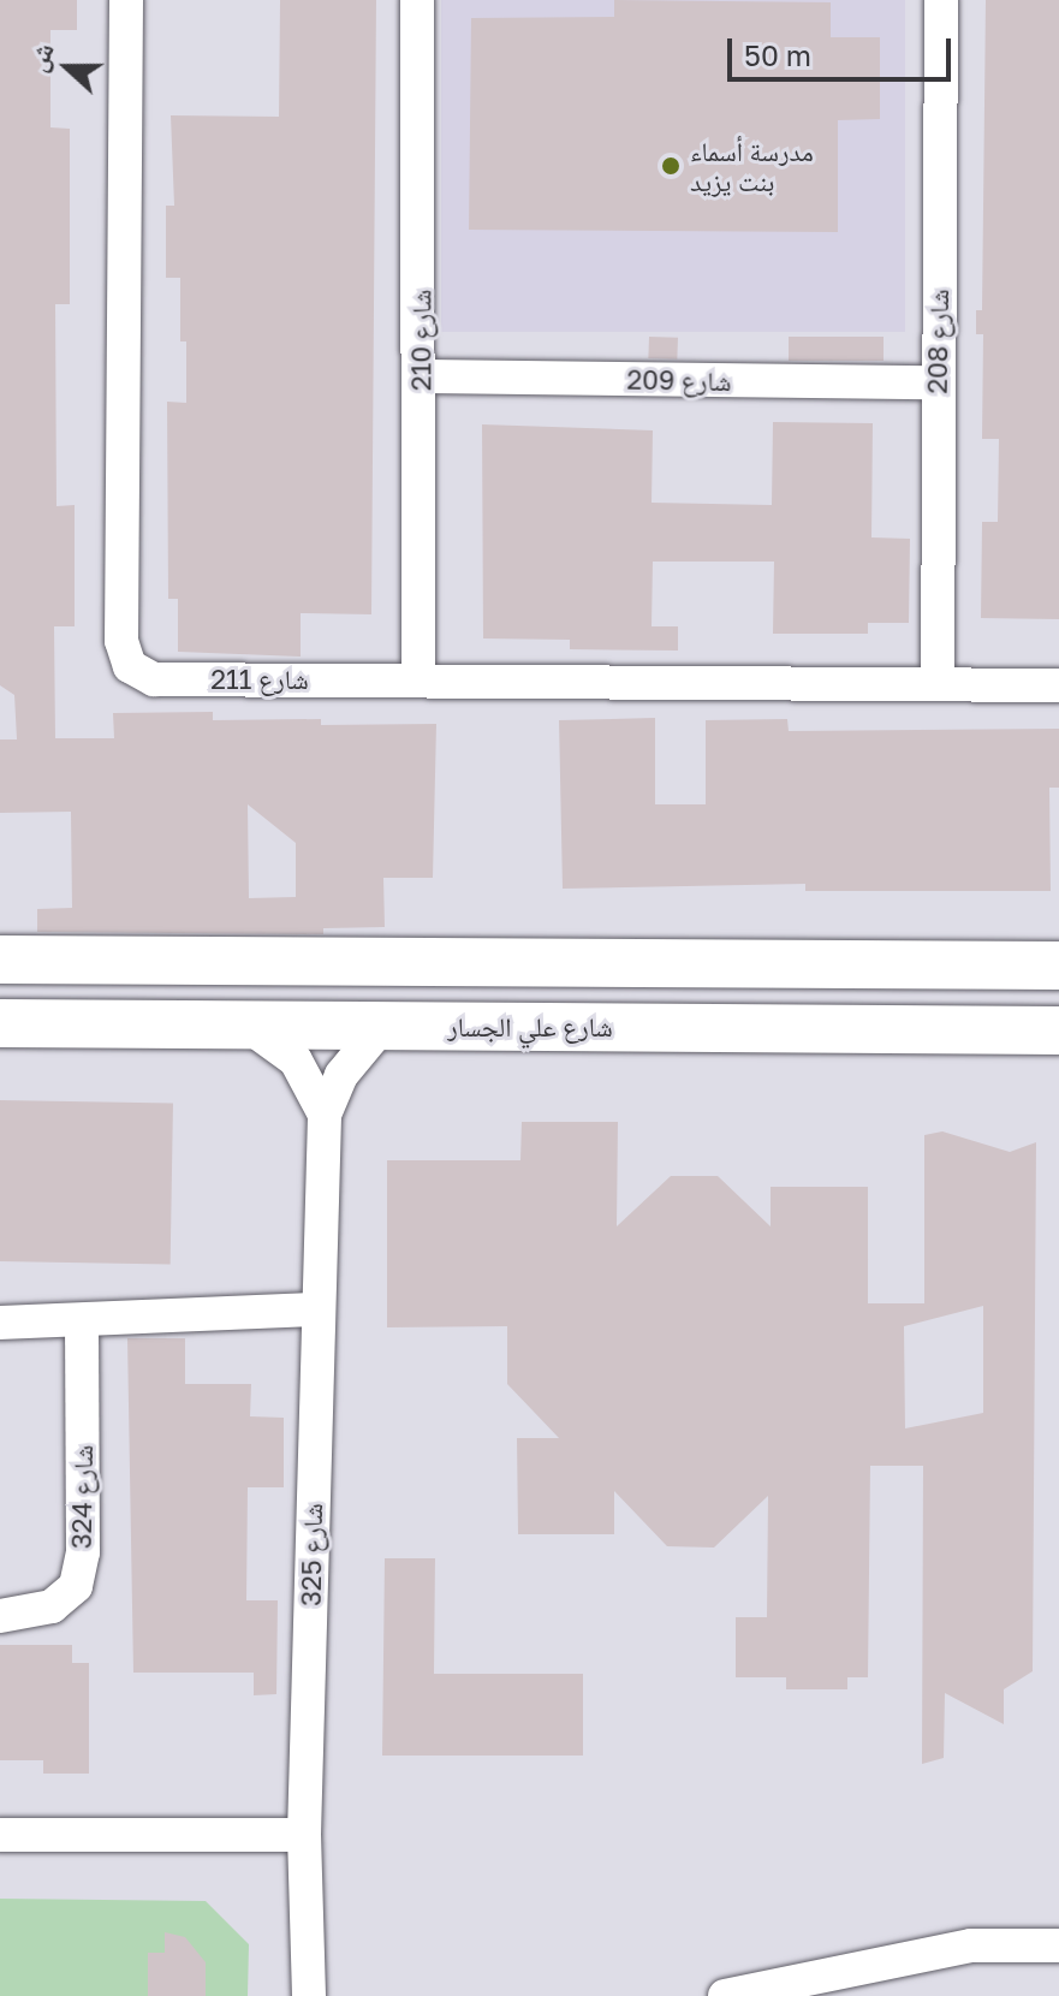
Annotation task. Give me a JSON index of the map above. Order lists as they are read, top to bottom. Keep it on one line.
{"streets":{"street":["شارع 210","شارع 208","شارع 209","شارع 211","شارع علي الجسار","شارع 324","شارع 325"]},"crossings":[["شارع 210","شارع 209"],["شارع 210","شارع 211"],["شارع 208","شارع 209"],["شارع 208","شارع 211"],["شارع علي الجسار","شارع 325"]],"places":["مدرسة أسماء بنت يزيد"],"scale_bar":"50 m","north":"left"}
